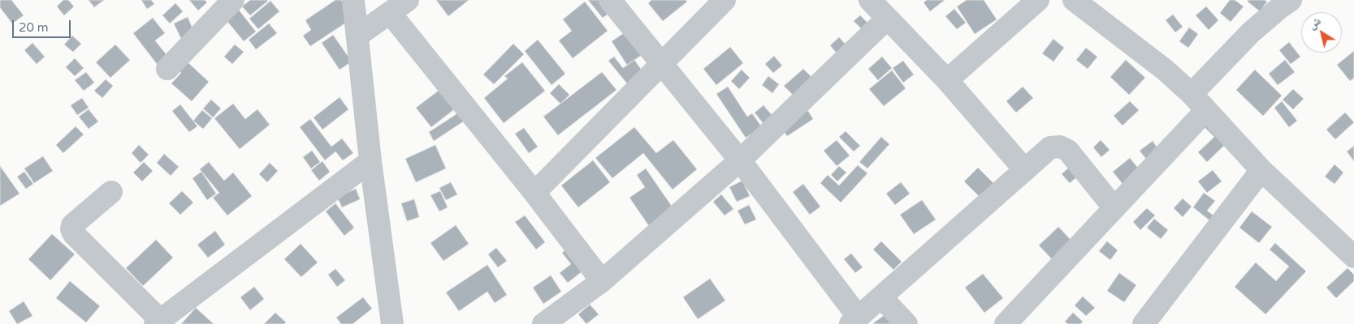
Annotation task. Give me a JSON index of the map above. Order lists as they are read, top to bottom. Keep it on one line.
{"scale_bar":"20 m","north":"top left"}
